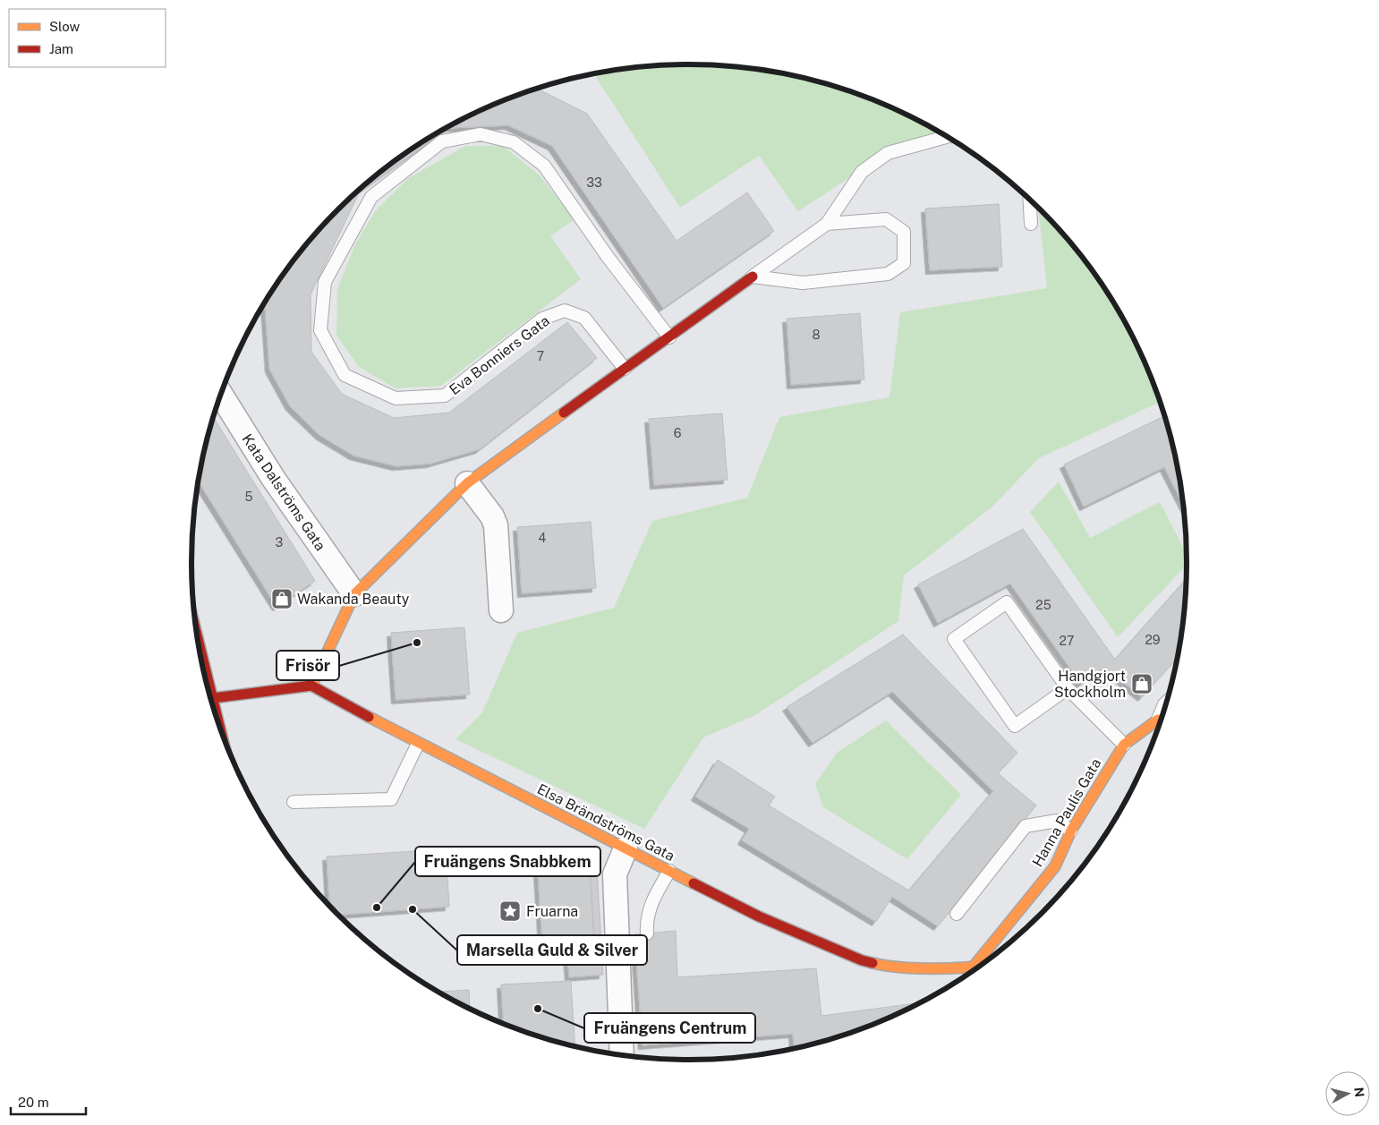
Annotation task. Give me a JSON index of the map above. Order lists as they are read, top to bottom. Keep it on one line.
{"streets":{"street":["Kata Dalströms Gata","Hanna Paulis Gata","Elsa Brändströms Gata"],"lane":["Eva Bonniers Gata"]},"crossings":[["Hanna Paulis Gata","Elsa Brändströms Gata"]],"places":{"shop":["Wakanda Beauty","Handgjort Stockholm"],"other":["Frisör","Fruängens Snabbkem","Marsella Guld & Silver","Fruängens Centrum"],"place":["Fruarna"]},"house_numbers":["33","8","7","6","5","4","3","25","29","27"],"legend":["Slow","Jam"],"scale_bar":"20 m","north":"right"}
